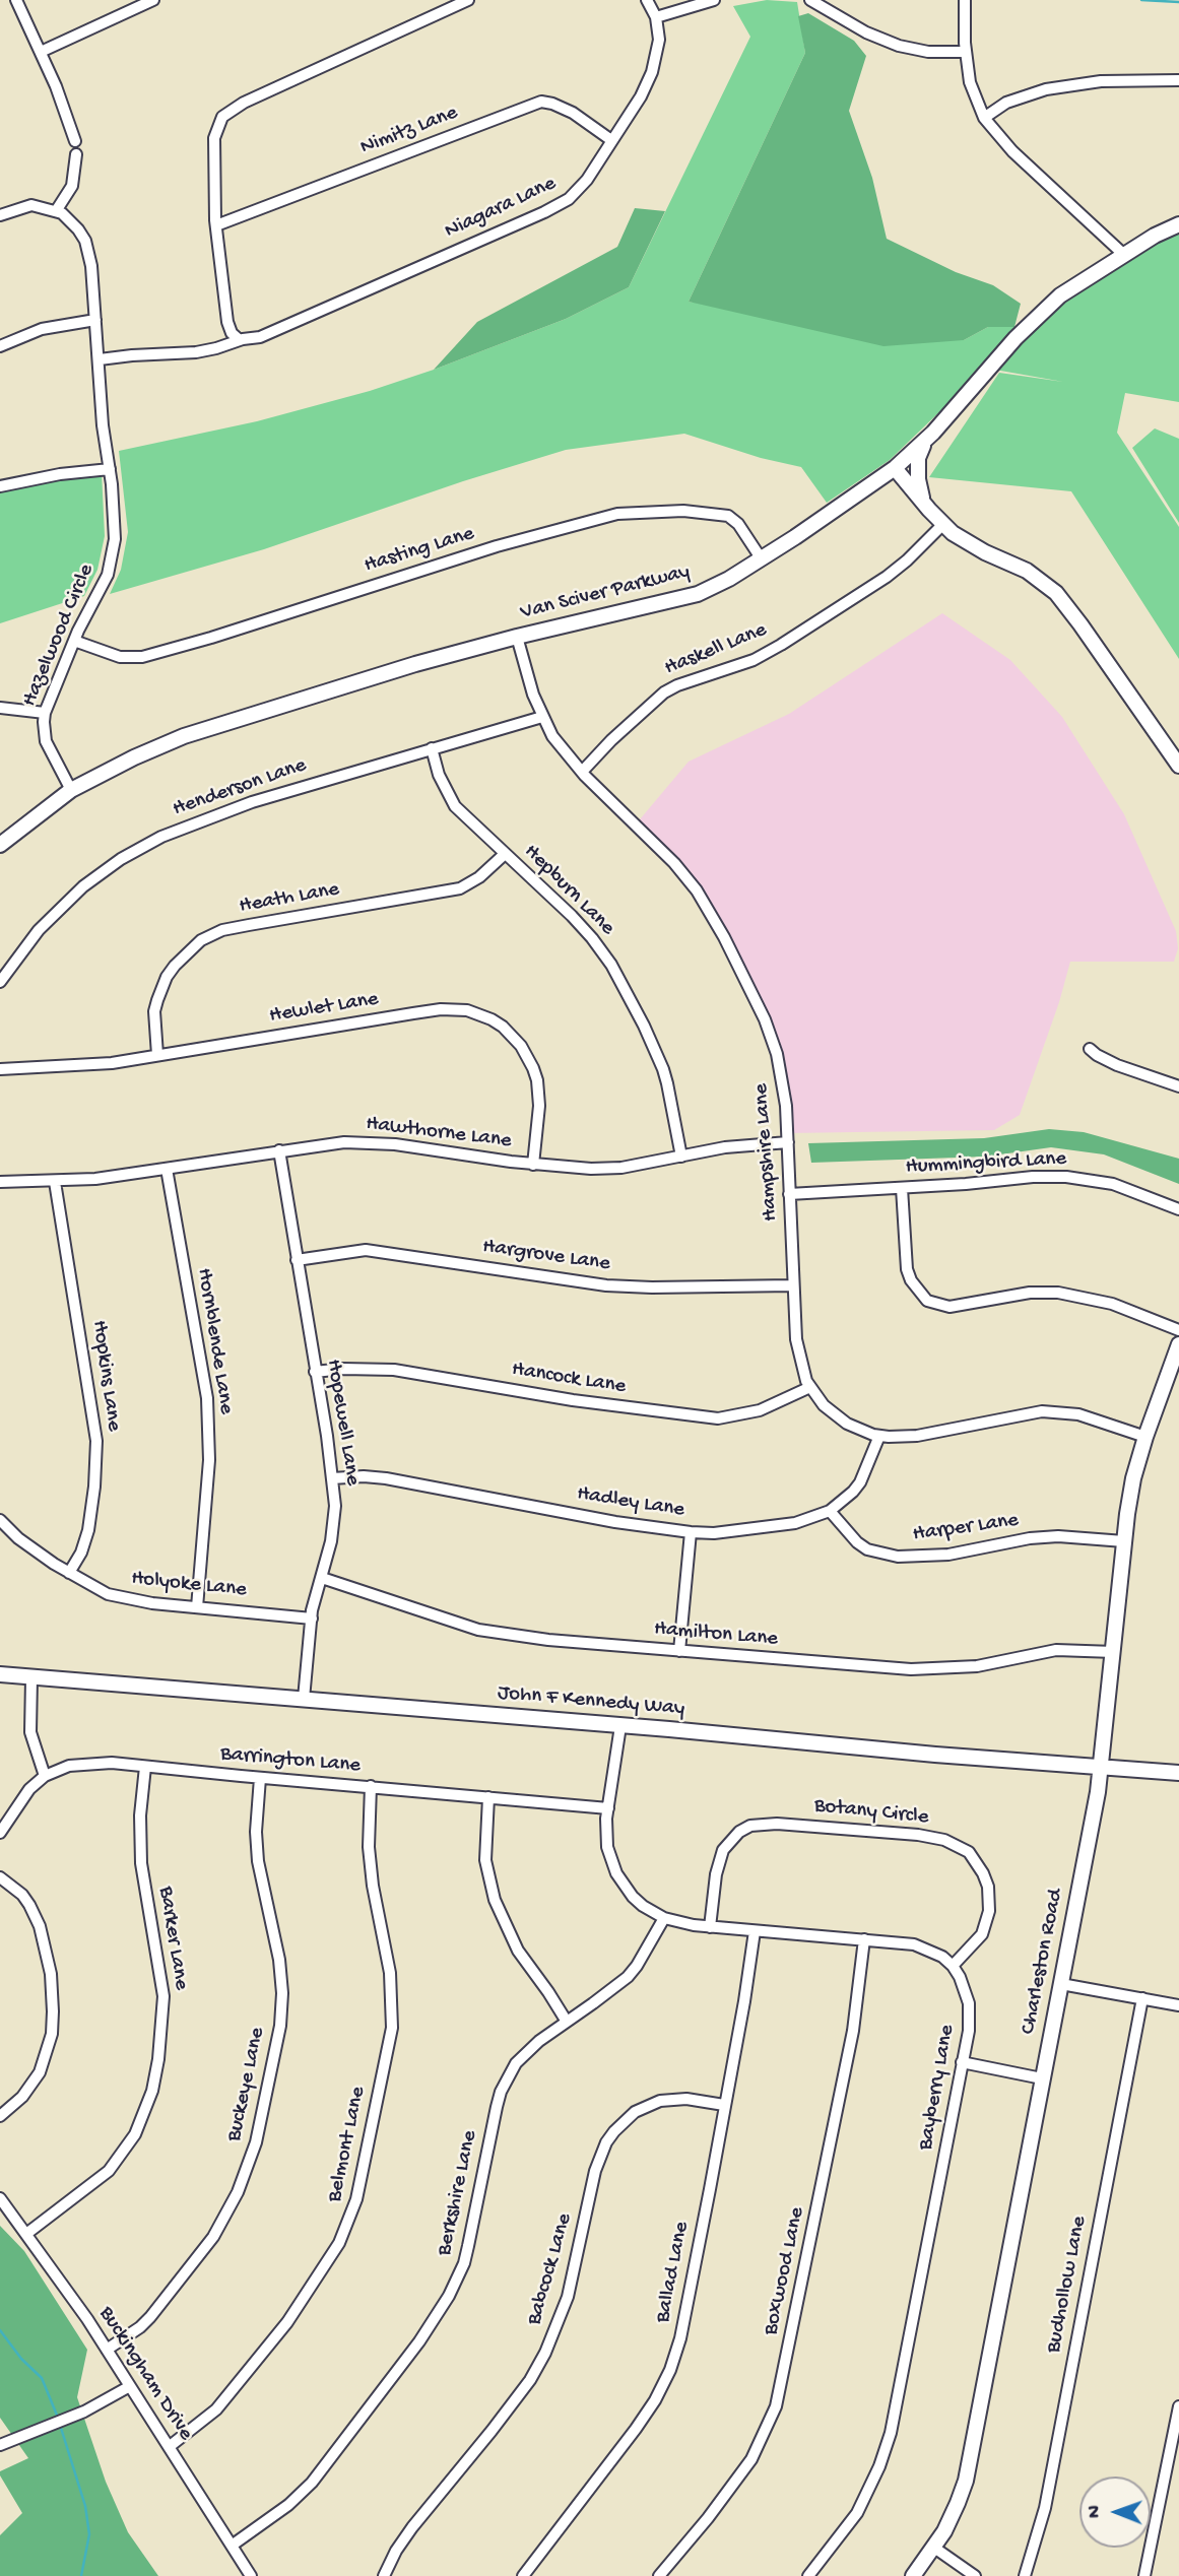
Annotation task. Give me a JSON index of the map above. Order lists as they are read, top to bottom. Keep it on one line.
{"streets":{"street":["Nimitz Lane","Niagara Lane","Hasting Lane","Van Sciver Parkway","Hazelwood Circle","Haskell Lane","Henderson Lane","Hepburn Lane","Heath Lane","Hewlet Lane","Hawthorne Lane","Hampshire Lane","Hummingbird Lane","Hargrove Lane","Hornblende Lane","Hopkins Lane","Hancock Lane","Hopewell Lane","Hadley Lane","Harper Lane","Holyoke Lane","Hamilton Lane","John F Kennedy Way","Barrington Lane","Botany Circle","Barker Lane","Charleston Road","Buckeye Lane","Bayberry Lane","Belmont Lane","Berkshire Lane","Babcock Lane","Boxwood Lane","Ballad Lane","Budhollow Lane","Buckingham Drive"]},"crossings":[["Nimitz Lane","Niagara Lane"],["Niagara Lane","Hazelwood Circle"],["Hasting Lane","Van Sciver Parkway"],["Hasting Lane","Hazelwood Circle"],["Van Sciver Parkway","Hazelwood Circle"],["Van Sciver Parkway","Hampshire Lane"],["Haskell Lane","Hampshire Lane"],["Henderson Lane","Hepburn Lane"],["Henderson Lane","Hampshire Lane"],["Hepburn Lane","Heath Lane"],["Hepburn Lane","Hawthorne Lane"],["Heath Lane","Hewlet Lane"],["Hewlet Lane","Hawthorne Lane"],["Hawthorne Lane","Hampshire Lane"],["Hawthorne Lane","Hornblende Lane"],["Hawthorne Lane","Hopkins Lane"],["Hawthorne Lane","Hopewell Lane"],["Hampshire Lane","Hummingbird Lane"],["Hampshire Lane","Hargrove Lane"],["Hampshire Lane","Hancock Lane"],["Hampshire Lane","Hadley Lane"],["Hampshire Lane","Charleston Road"],["Hargrove Lane","Hopewell Lane"],["Hornblende Lane","Holyoke Lane"],["Hopkins Lane","Holyoke Lane"],["Hancock Lane","Hopewell Lane"],["Hopewell Lane","Hadley Lane"],["Hopewell Lane","Holyoke Lane"],["Hopewell Lane","Hamilton Lane"],["Hopewell Lane","John F Kennedy Way"],["Hadley Lane","Harper Lane"],["Harper Lane","Charleston Road"],["Hamilton Lane","Charleston Road"],["John F Kennedy Way","Charleston Road"],["Barrington Lane","Barker Lane"],["Barrington Lane","Buckeye Lane"],["Barrington Lane","Belmont Lane"],["Botany Circle","Bayberry Lane"],["Barker Lane","Buckingham Drive"],["Buckeye Lane","Buckingham Drive"],["Belmont Lane","Buckingham Drive"],["Berkshire Lane","Buckingham Drive"],["Babcock Lane","Ballad Lane"]],"north":"left"}
